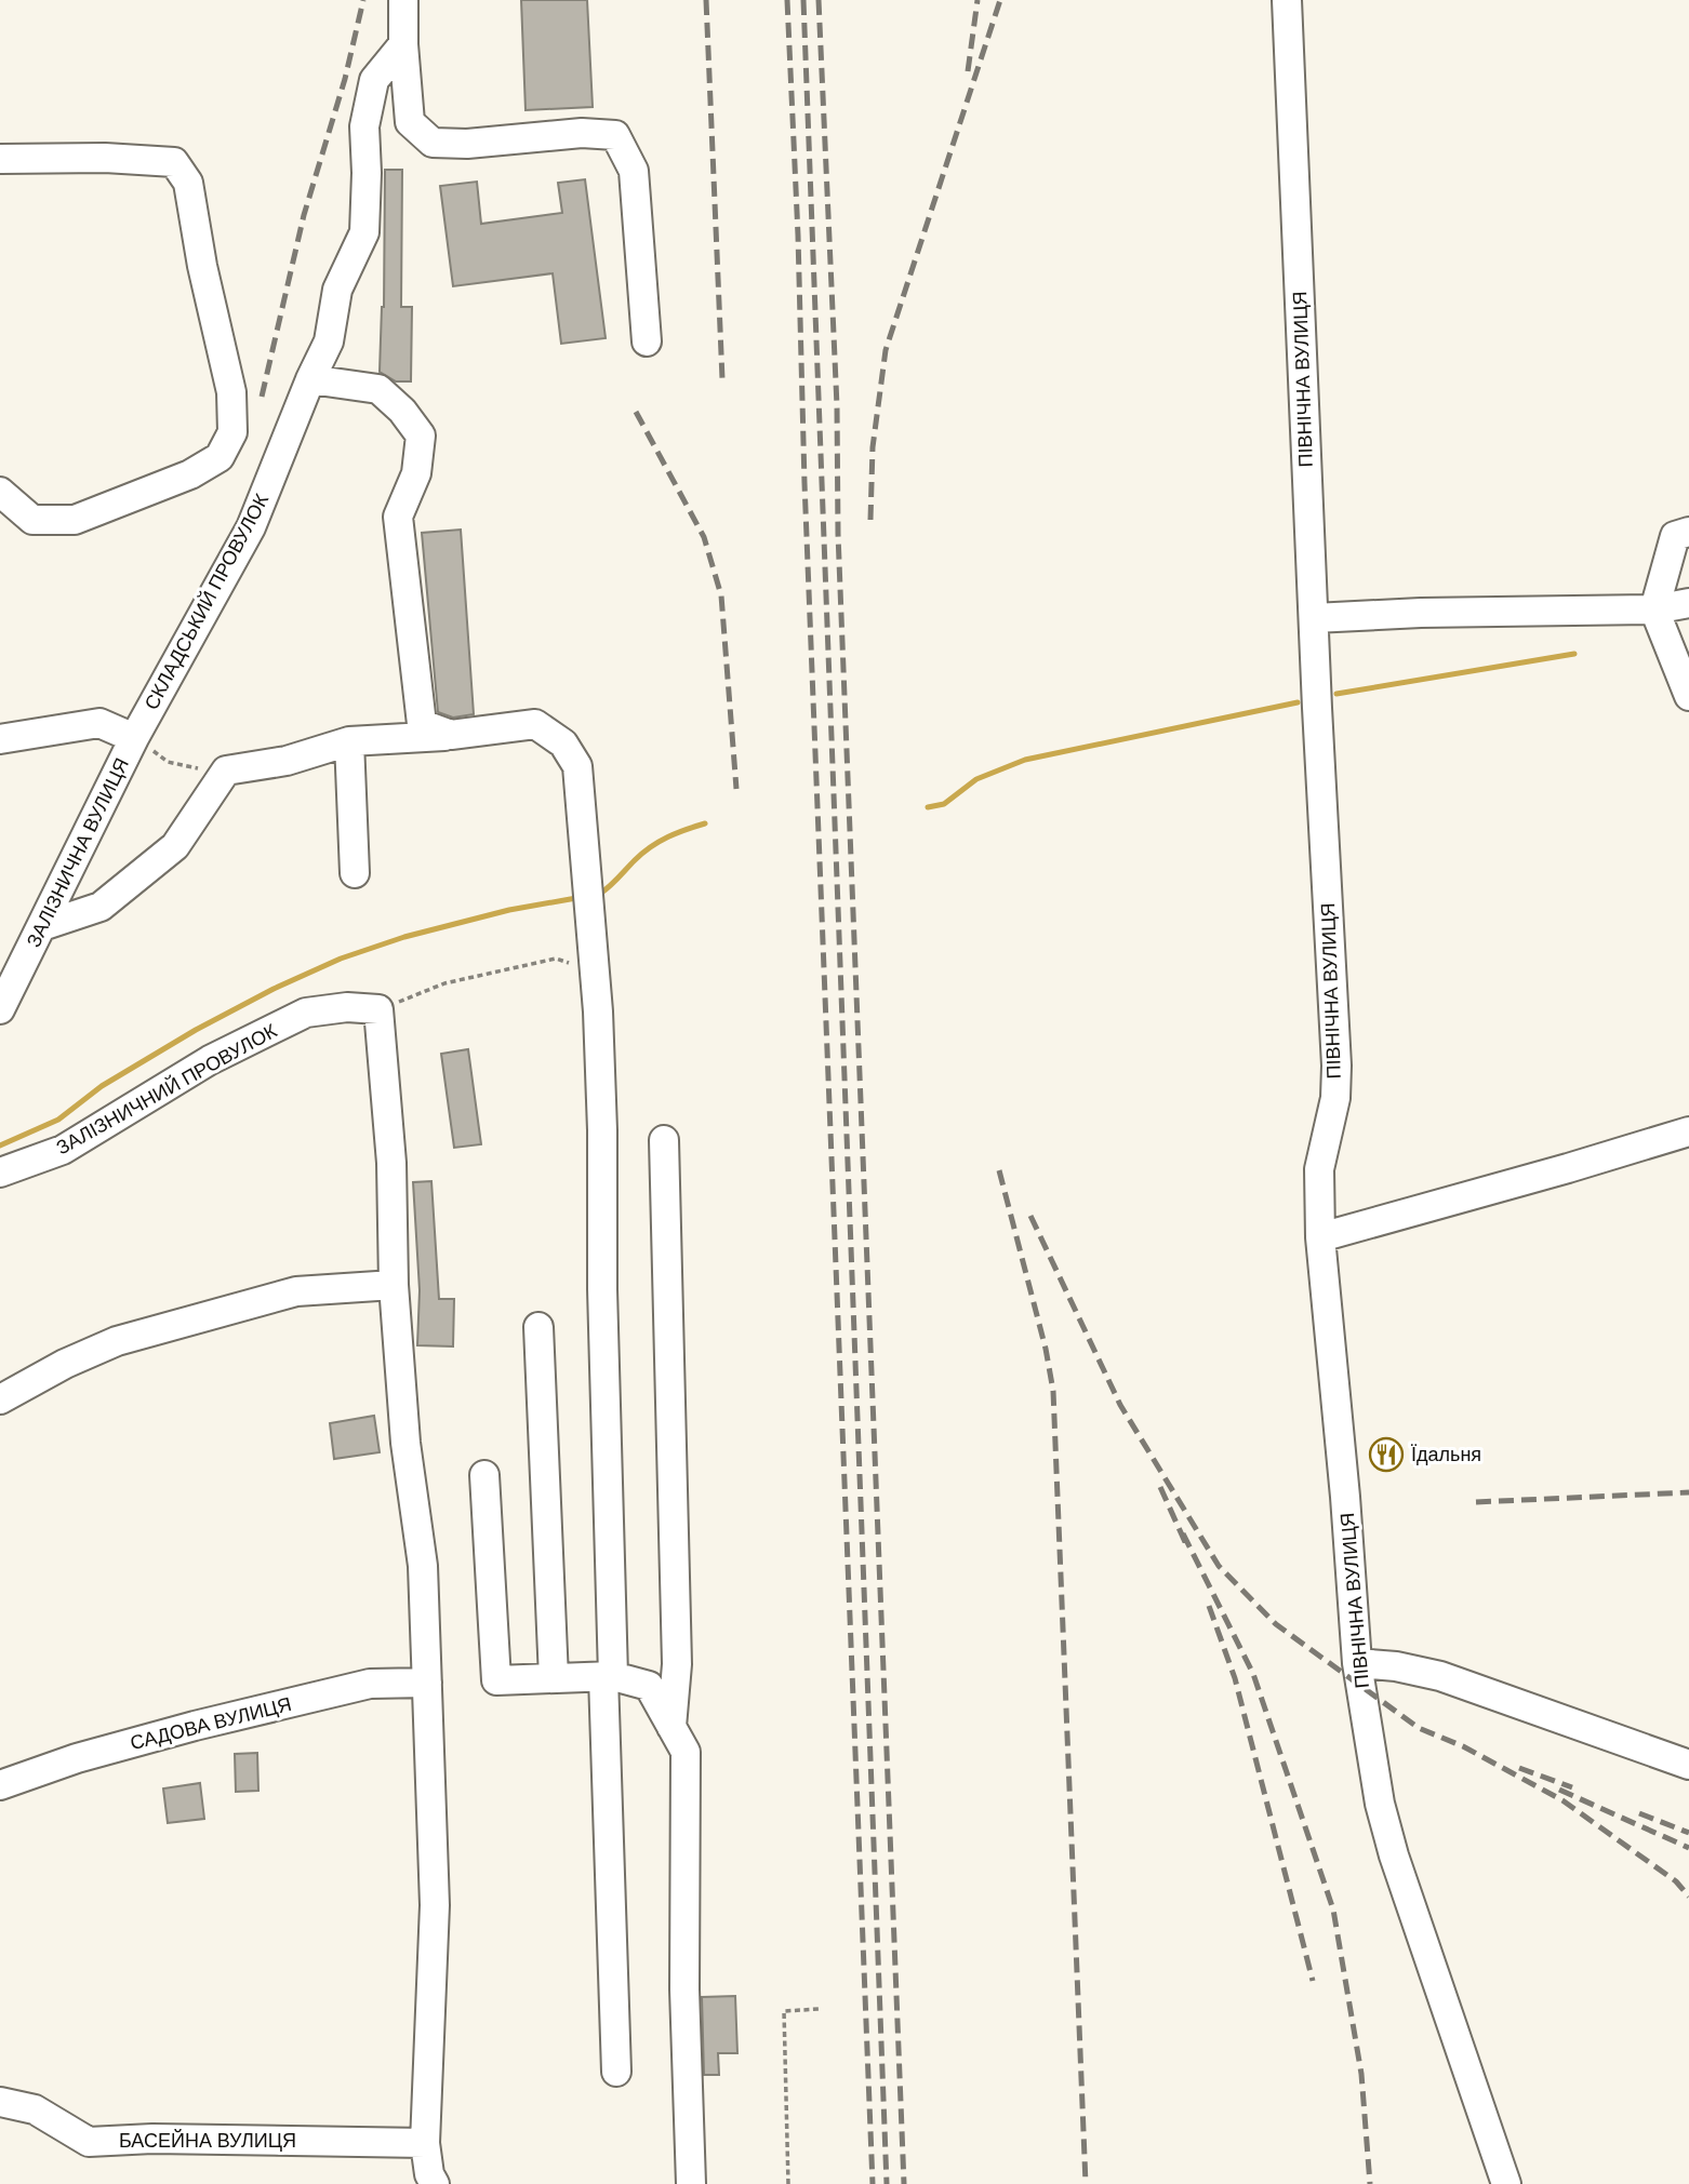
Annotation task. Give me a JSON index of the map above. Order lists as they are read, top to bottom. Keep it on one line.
{"streets":{"street":["ПІВНІЧНА ВУЛИЦЯ","СКЛАДСЬКИЙ ПРОВУЛОК","ЗАЛІЗНИЧНА ВУЛИЦЯ","ЗАЛІЗНИЧНИЙ ПРОВУЛОК","САДОВА ВУЛИЦЯ","БАСЕЙНА ВУЛИЦЯ"]},"crossings":[["СКЛАДСЬКИЙ ПРОВУЛОК","ЗАЛІЗНИЧНА ВУЛИЦЯ"]],"places":{"restaurant":["Їдальня"]}}
